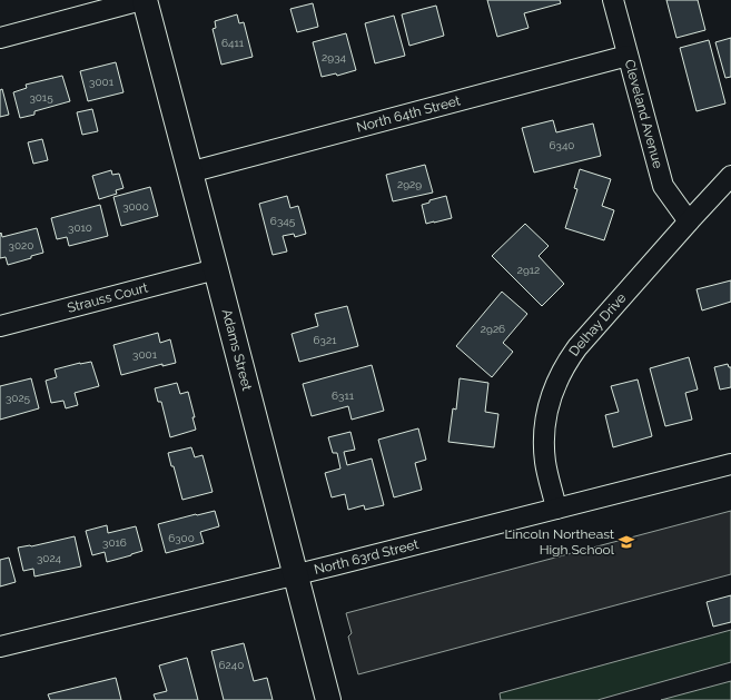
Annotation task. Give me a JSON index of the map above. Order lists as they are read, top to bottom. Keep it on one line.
{"streets":{"main road":["Adams Street"],"street":["North 64th Street","Cleveland Avenue","Strauss Court","Delhay Drive","North 63rd Street"]},"crossings":[["North 64th Street","Cleveland Avenue"],["North 64th Street","Adams Street"],["Cleveland Avenue","Delhay Drive"],["Strauss Court","Adams Street"],["Delhay Drive","North 63rd Street"],["Adams Street","North 63rd Street"]],"places":{"school or university":["Lincoln Northeast High School"]},"house_numbers":["6411","2934","3001","3015","6340","2929","3000","6345","3010","3020","2912","2926","6321","3001","6311","3025","6300","3016","3024","6240"]}
